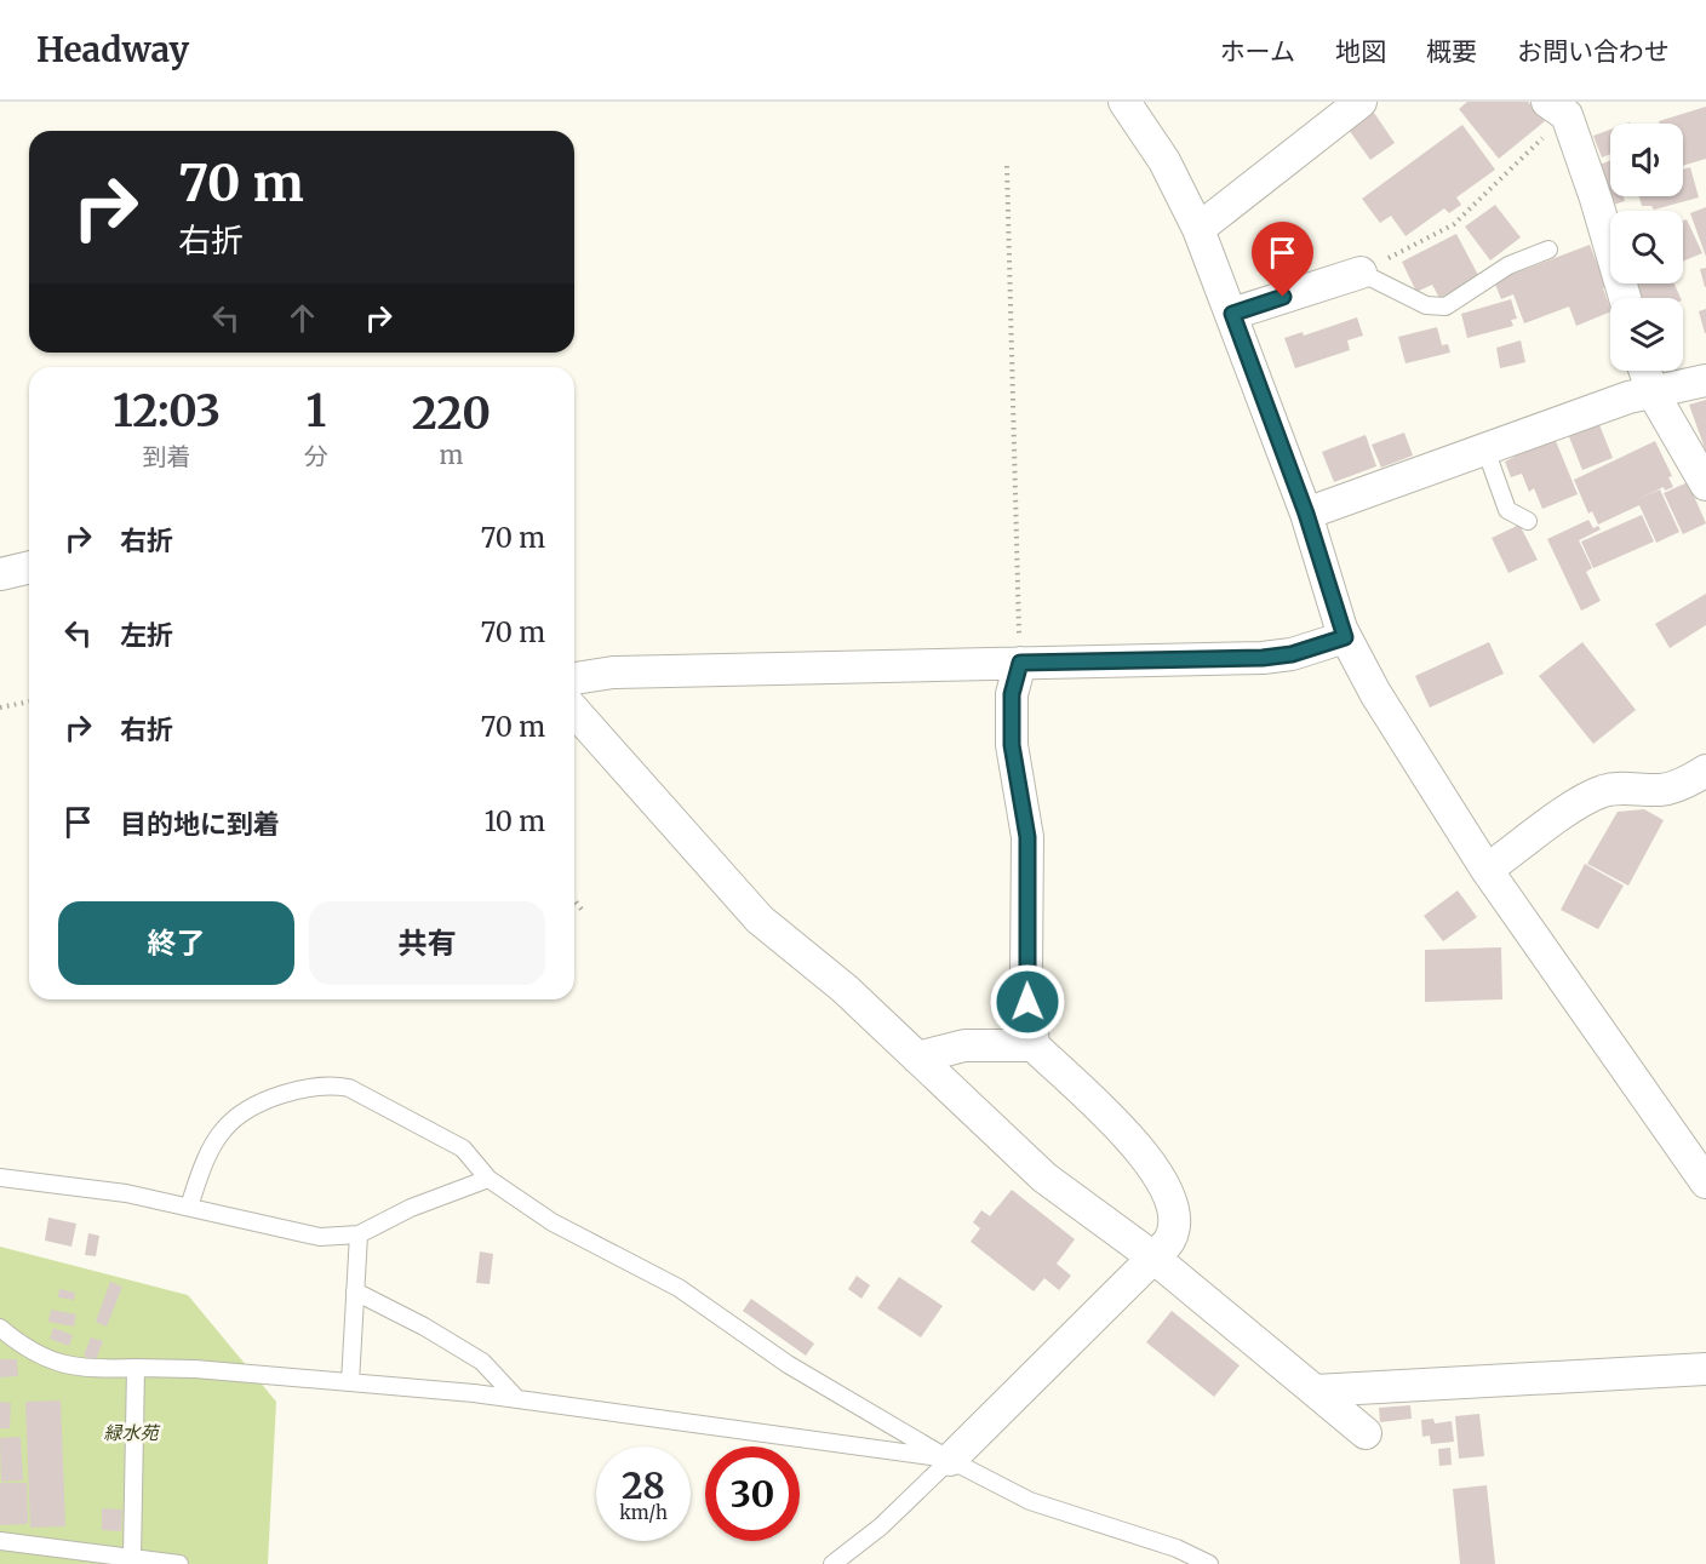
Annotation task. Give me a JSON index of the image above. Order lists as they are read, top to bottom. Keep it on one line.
{"parks":["緑水苑"],"page":{"header":"Headway","nav":["ホーム","地図","概要","お問い合わせ"],"turn":["70 m","右折"],"eta":["12:03","到着","1","分","220","m"],"list":[{"name":"右折","value":"70 m"},{"name":"左折","value":"70 m"},{"name":"右折","value":"70 m"},{"name":"目的地に到着","value":"10 m"}],"buttons":["終了","共有"],"speed":"28 km/h","limit":"30"}}
